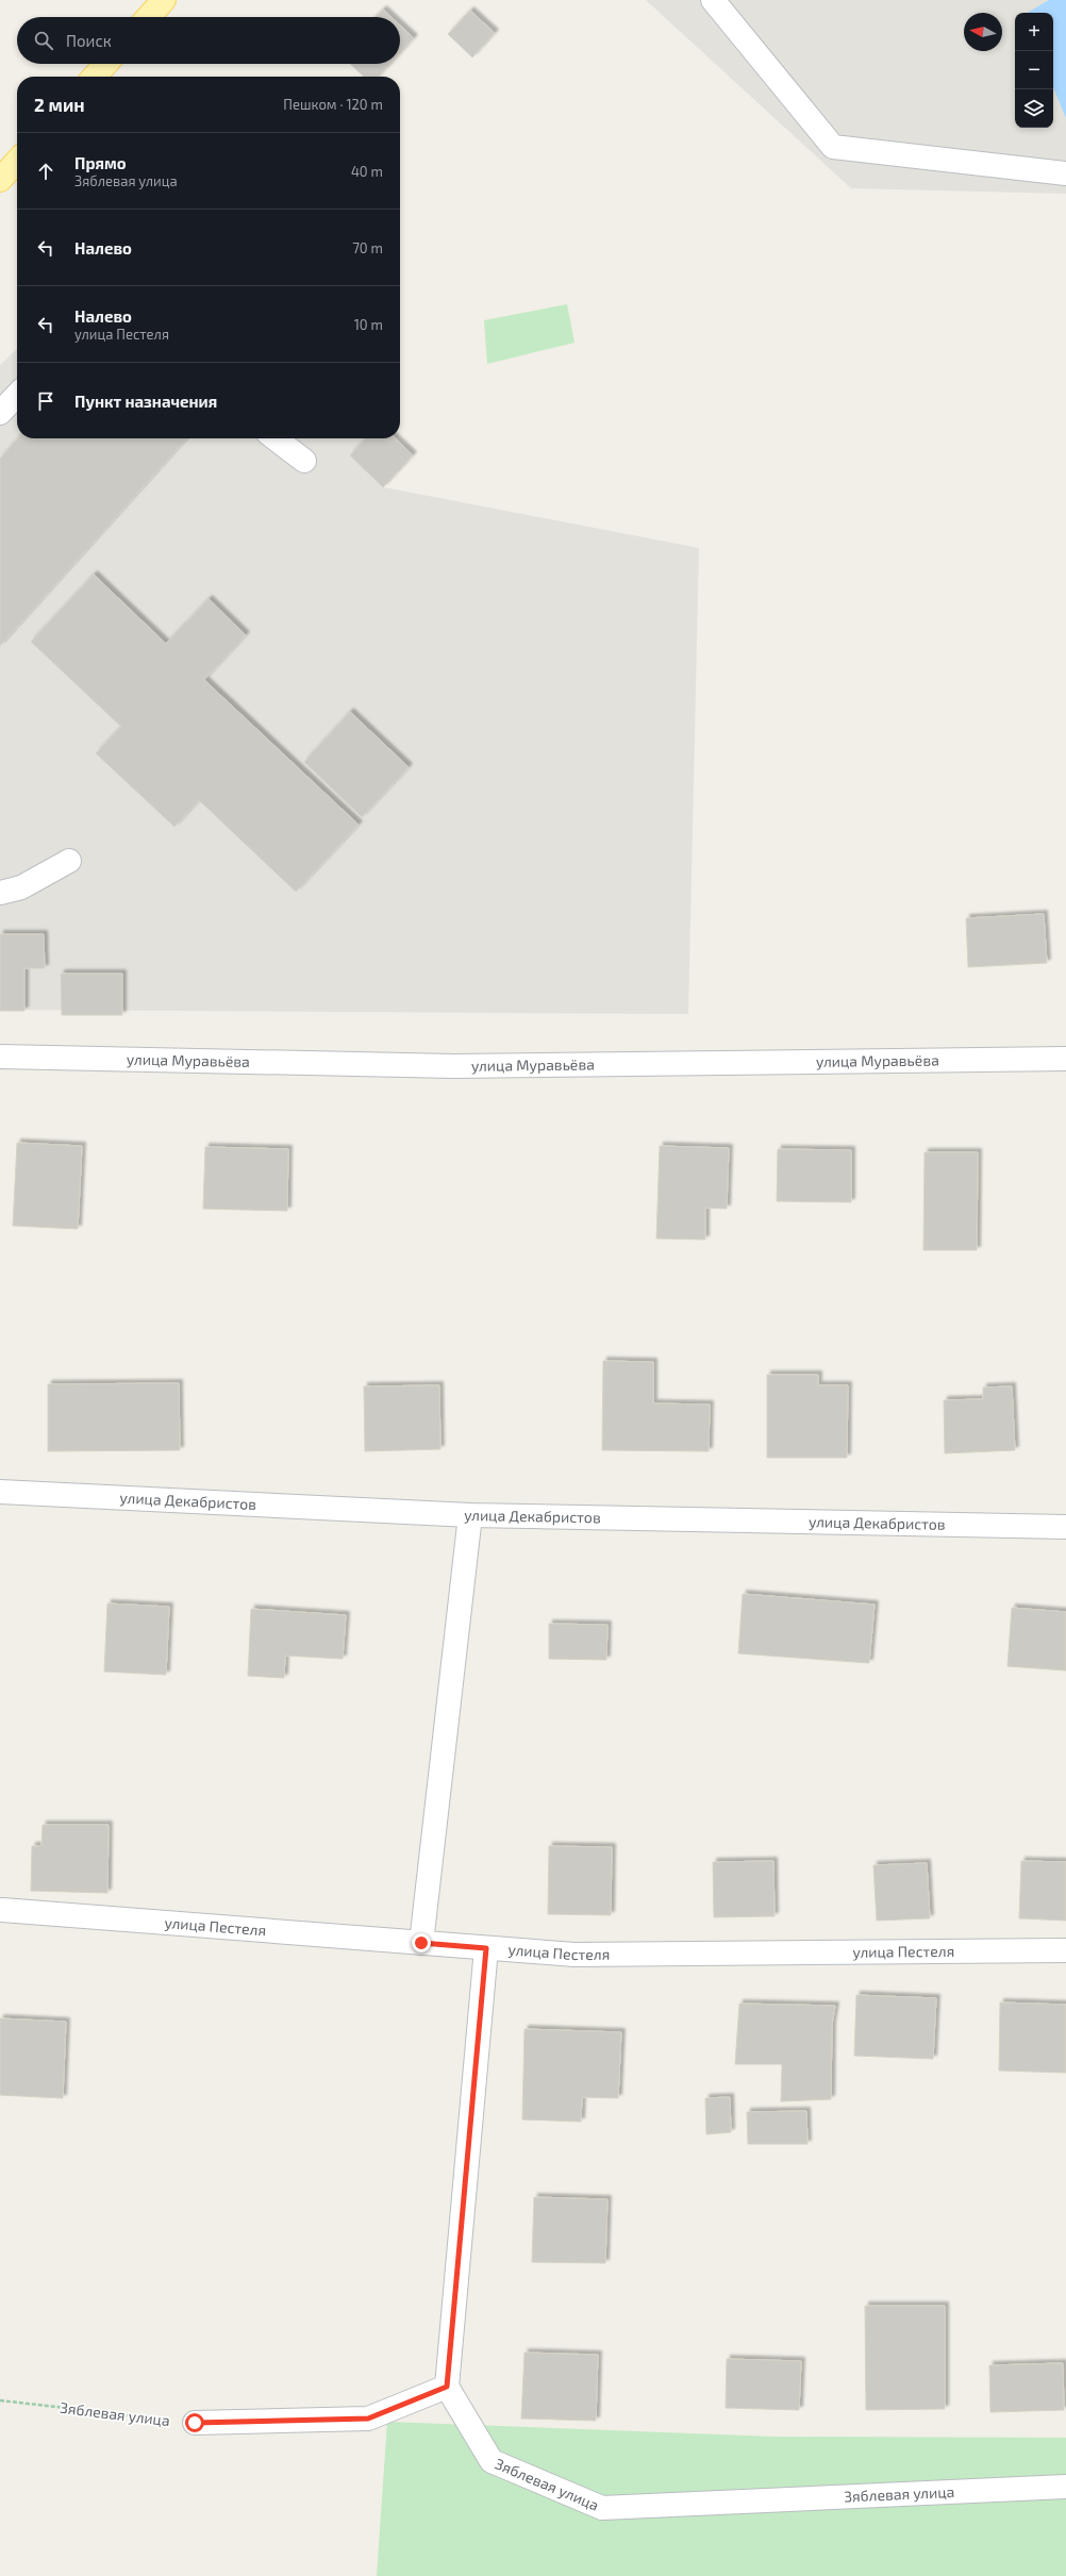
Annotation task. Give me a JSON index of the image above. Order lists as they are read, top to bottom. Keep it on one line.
{"streets":{"street":["улица Муравьёва","улица Декабристов","улица Пестеля","Зяблевая улица"]},"north":"left","page":{"map_buttons":["+","−"],"search":"Поиск","heading":["2 мин","Пешком · 120 m"],"list":[["Прямо","Зяблевая улица","40 m"],["Налево","70 m"],["Налево","улица Пестеля","10 m"],"Пункт назначения"]}}
